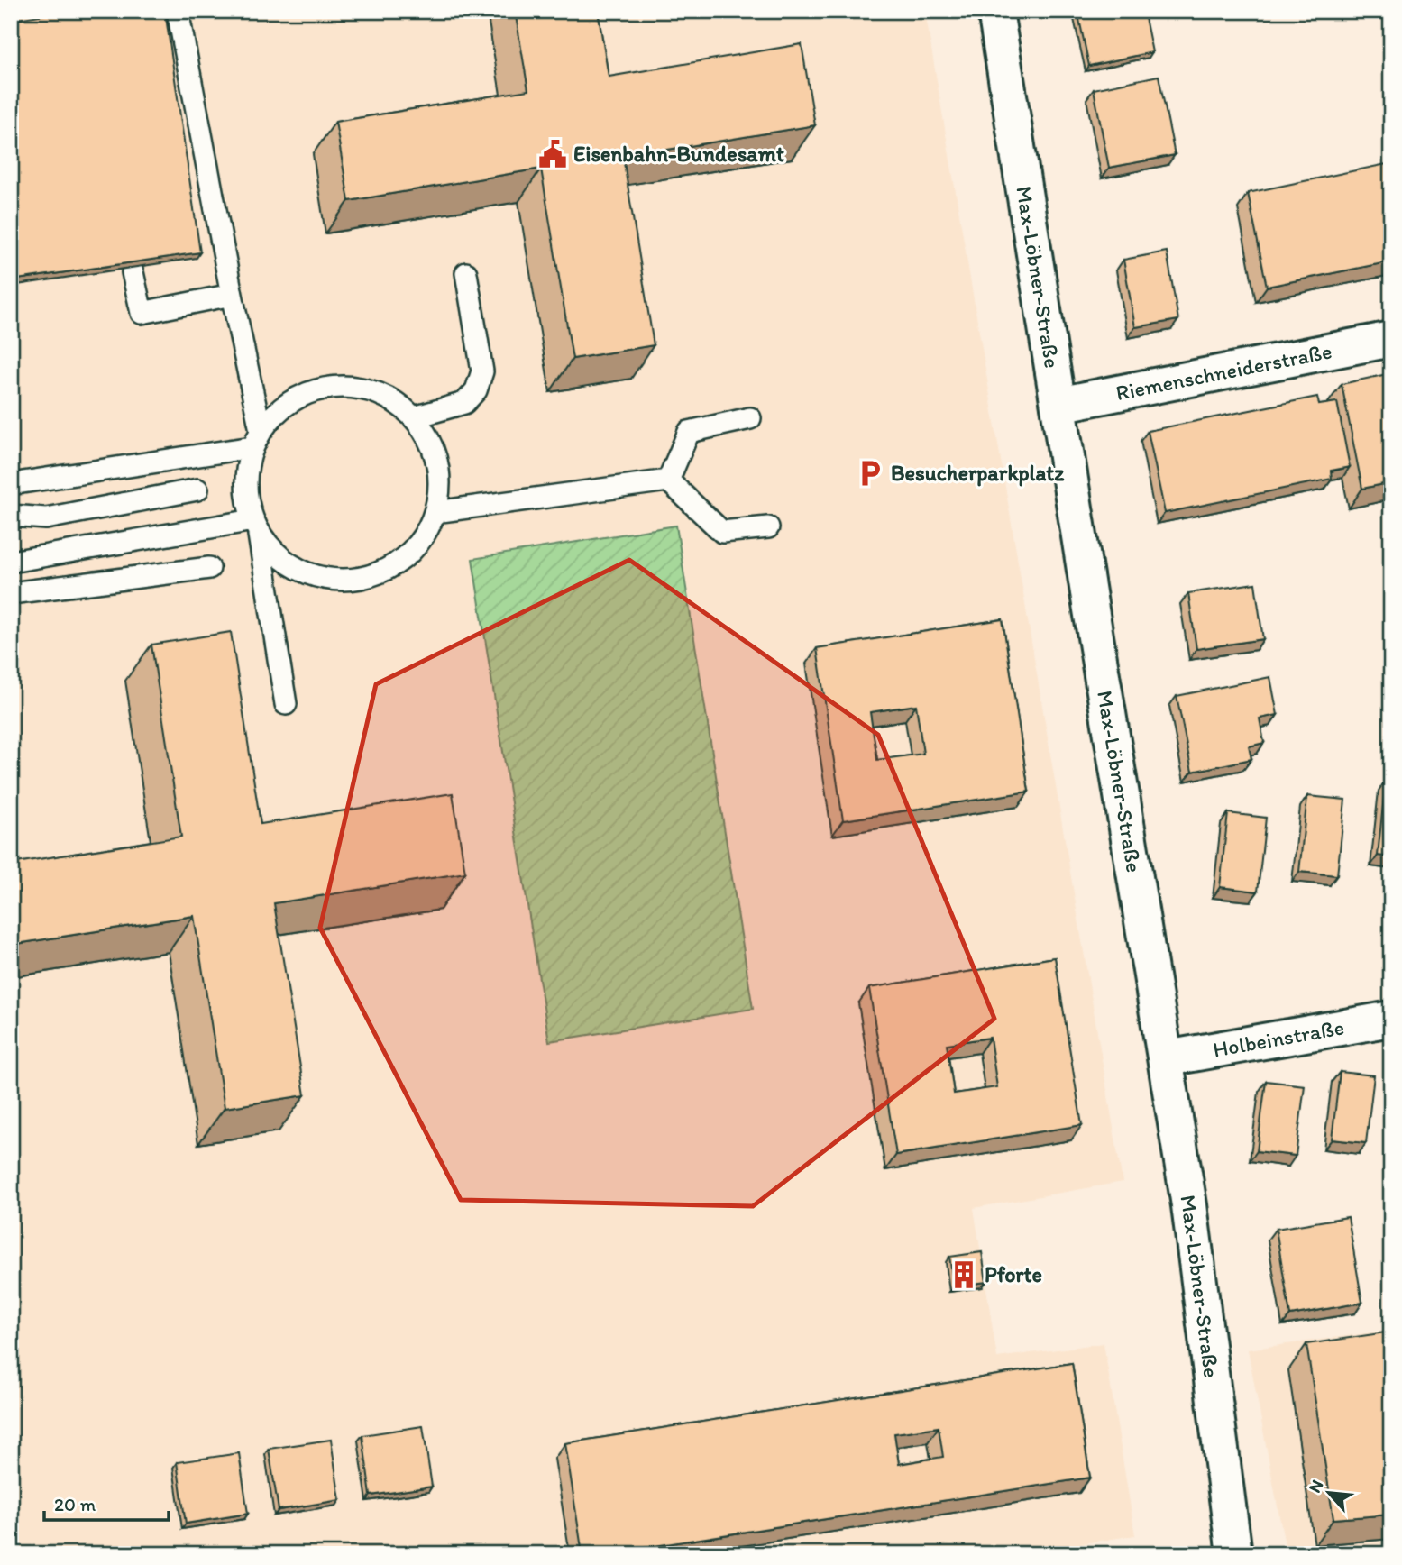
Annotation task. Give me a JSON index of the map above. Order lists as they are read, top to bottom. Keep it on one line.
{"streets":{"street":["Max-Löbner-Straße","Riemenschneiderstraße","Holbeinstraße"]},"crossings":[["Max-Löbner-Straße","Riemenschneiderstraße"],["Max-Löbner-Straße","Holbeinstraße"]],"places":{"public building":["Eisenbahn-Bundesamt"],"parking":["Besucherparkplatz"],"building":["Pforte"]},"scale_bar":"20 m","north":"top left"}
